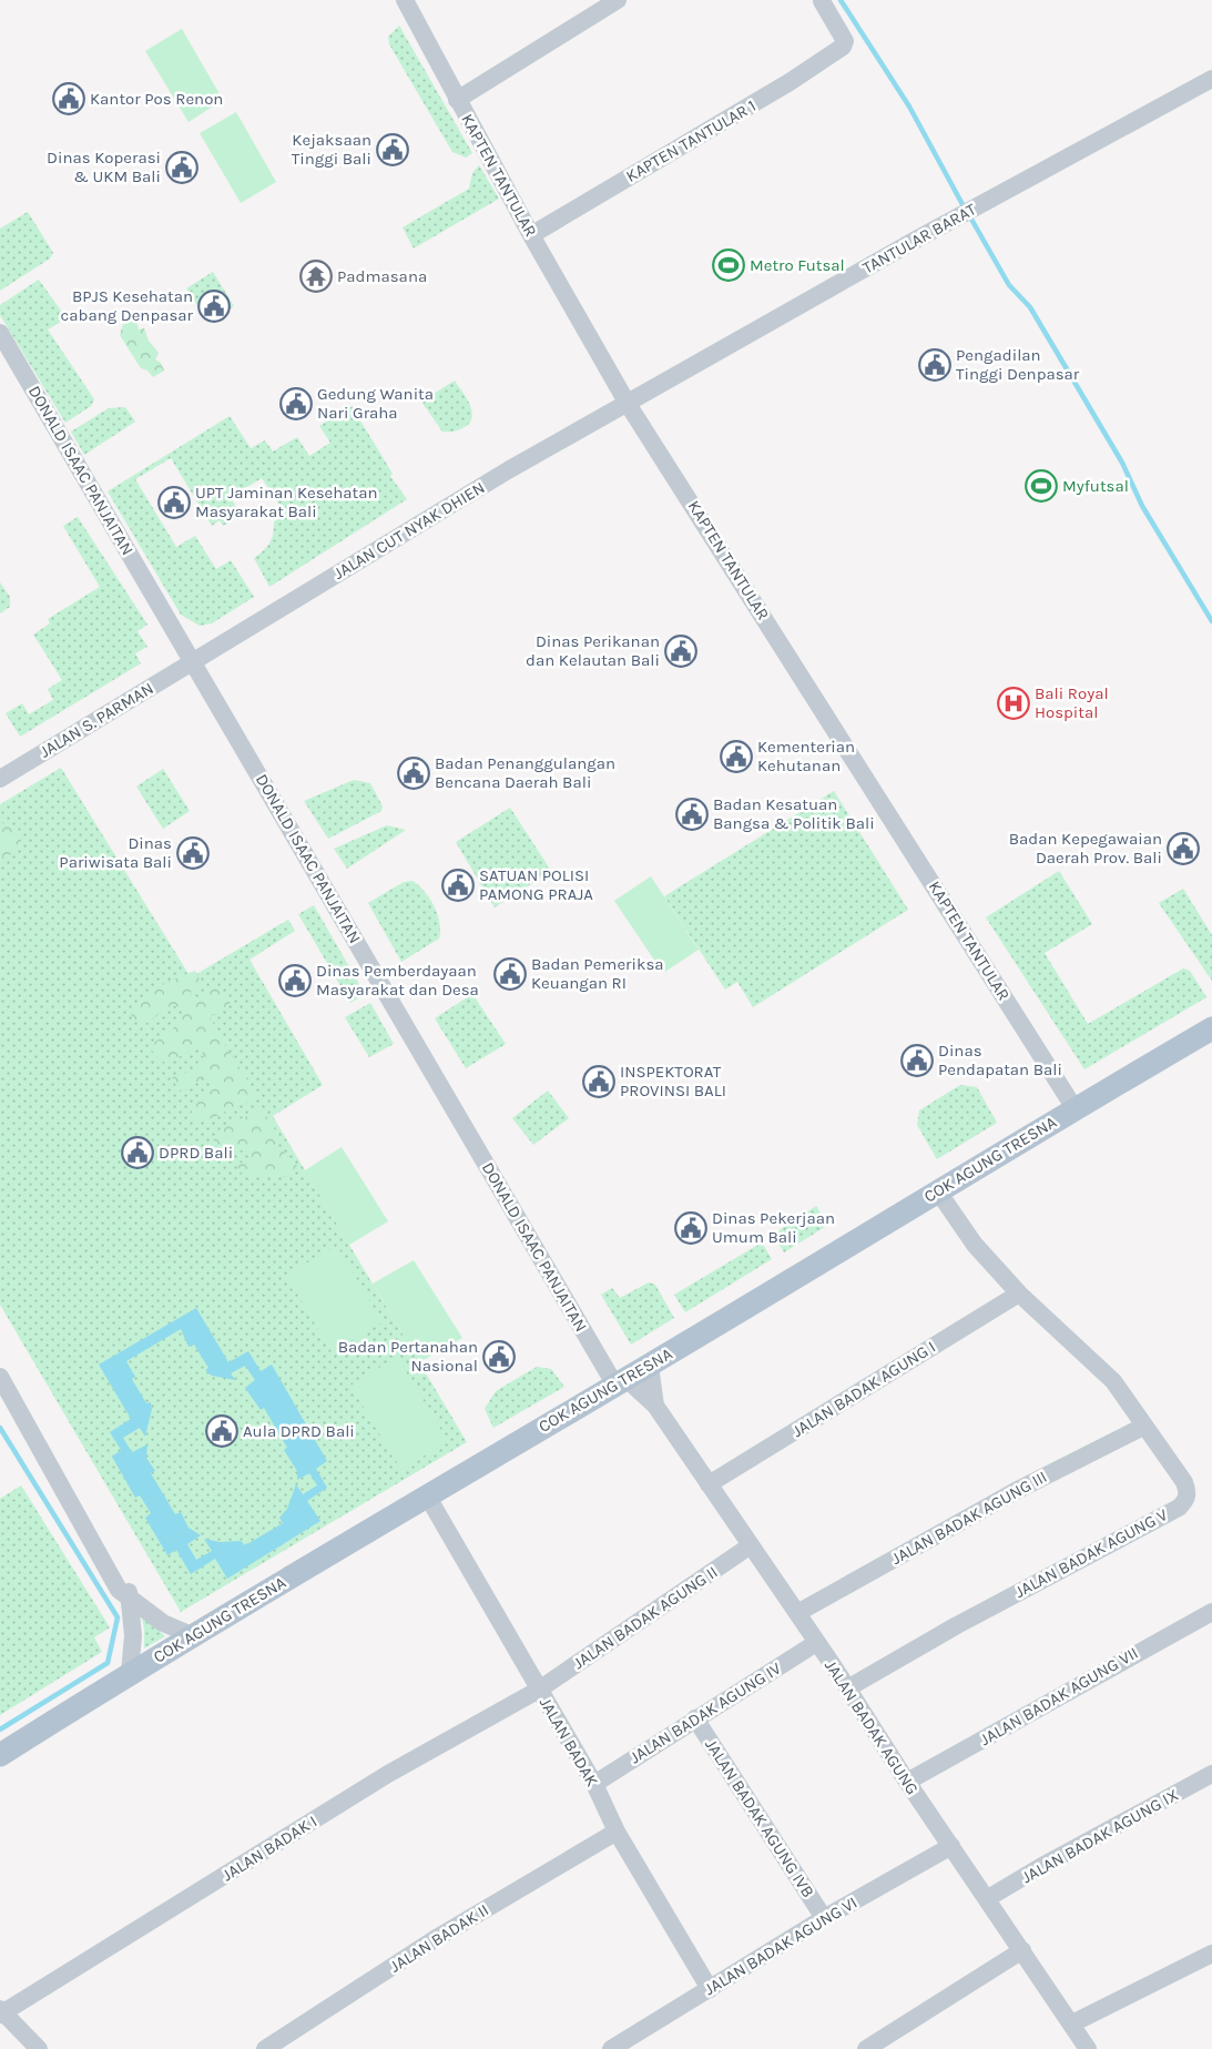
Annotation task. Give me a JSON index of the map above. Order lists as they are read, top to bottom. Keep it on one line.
{"streets":{"main road":["COK AGUNG TRESNA"],"street":["KAPTEN TANTULAR 1","KAPTEN TANTULAR","TANTULAR BARAT","DONALD ISAAC PANJAITAN","JALAN CUT NYAK DHIEN","JALAN S. PARMAN","JALAN BADAK AGUNG I","JALAN BADAK AGUNG III","JALAN BADAK AGUNG V","JALAN BADAK AGUNG II","JALAN BADAK AGUNG VII","JALAN BADAK AGUNG IV","JALAN BADAK AGUNG","JALAN BADAK","JALAN BADAK AGUNG IVB","JALAN BADAK AGUNG IX","JALAN BADAK I","JALAN BADAK II","JALAN BADAK AGUNG VI"]},"crossings":[["KAPTEN TANTULAR 1","KAPTEN TANTULAR"],["KAPTEN TANTULAR","TANTULAR BARAT"],["KAPTEN TANTULAR","JALAN CUT NYAK DHIEN"],["KAPTEN TANTULAR","COK AGUNG TRESNA"],["TANTULAR BARAT","JALAN CUT NYAK DHIEN"],["DONALD ISAAC PANJAITAN","JALAN CUT NYAK DHIEN"],["DONALD ISAAC PANJAITAN","JALAN S. PARMAN"],["DONALD ISAAC PANJAITAN","COK AGUNG TRESNA"],["DONALD ISAAC PANJAITAN","JALAN BADAK AGUNG"],["JALAN CUT NYAK DHIEN","JALAN S. PARMAN"],["COK AGUNG TRESNA","JALAN BADAK AGUNG V"],["COK AGUNG TRESNA","JALAN BADAK AGUNG"],["COK AGUNG TRESNA","JALAN BADAK"],["JALAN BADAK AGUNG I","JALAN BADAK AGUNG V"],["JALAN BADAK AGUNG I","JALAN BADAK AGUNG"],["JALAN BADAK AGUNG III","JALAN BADAK AGUNG V"],["JALAN BADAK AGUNG III","JALAN BADAK AGUNG"],["JALAN BADAK AGUNG V","JALAN BADAK AGUNG"],["JALAN BADAK AGUNG II","JALAN BADAK AGUNG"],["JALAN BADAK AGUNG II","JALAN BADAK"],["JALAN BADAK AGUNG II","JALAN BADAK I"],["JALAN BADAK AGUNG VII","JALAN BADAK AGUNG"],["JALAN BADAK AGUNG IV","JALAN BADAK AGUNG"],["JALAN BADAK AGUNG IV","JALAN BADAK"],["JALAN BADAK AGUNG IV","JALAN BADAK AGUNG IVB"],["JALAN BADAK AGUNG","JALAN BADAK AGUNG IX"],["JALAN BADAK AGUNG","JALAN BADAK AGUNG VI"],["JALAN BADAK","JALAN BADAK I"],["JALAN BADAK","JALAN BADAK II"],["JALAN BADAK","JALAN BADAK AGUNG VI"],["JALAN BADAK AGUNG IVB","JALAN BADAK AGUNG VI"]],"places":{"public building":["Kantor Pos Renon","Kejaksaan Tinggi Bali","Dinas Koperasi & UKM Bali","BPJS Kesehatan cabang Denpasar","Pengadilan Tinggi Denpasar","Gedung Wanita Nari Graha","UPT Jaminan Kesehatan Masyarakat Bali","Dinas Perikanan dan Kelautan Bali","Kementerian Kehutanan","Badan Penanggulangan Bencana Daerah Bali","Badan Kesatuan Bangsa & Politik Bali","Badan Kepegawaian Daerah Prov. Bali","Dinas Pariwisata Bali","SATUAN POLISI PAMONG PRAJA","Badan Pemeriksa Keuangan RI","Dinas Pemberdayaan Masyarakat dan Desa","Dinas Pendapatan Bali","INSPEKTORAT PROVINSI BALI","DPRD Bali","Dinas Pekerjaan Umum Bali","Badan Pertanahan Nasional","Aula DPRD Bali"],"sports":["Metro Futsal","Myfutsal"],"temple":["Padmasana"],"hospital":["Bali Royal Hospital"]}}
